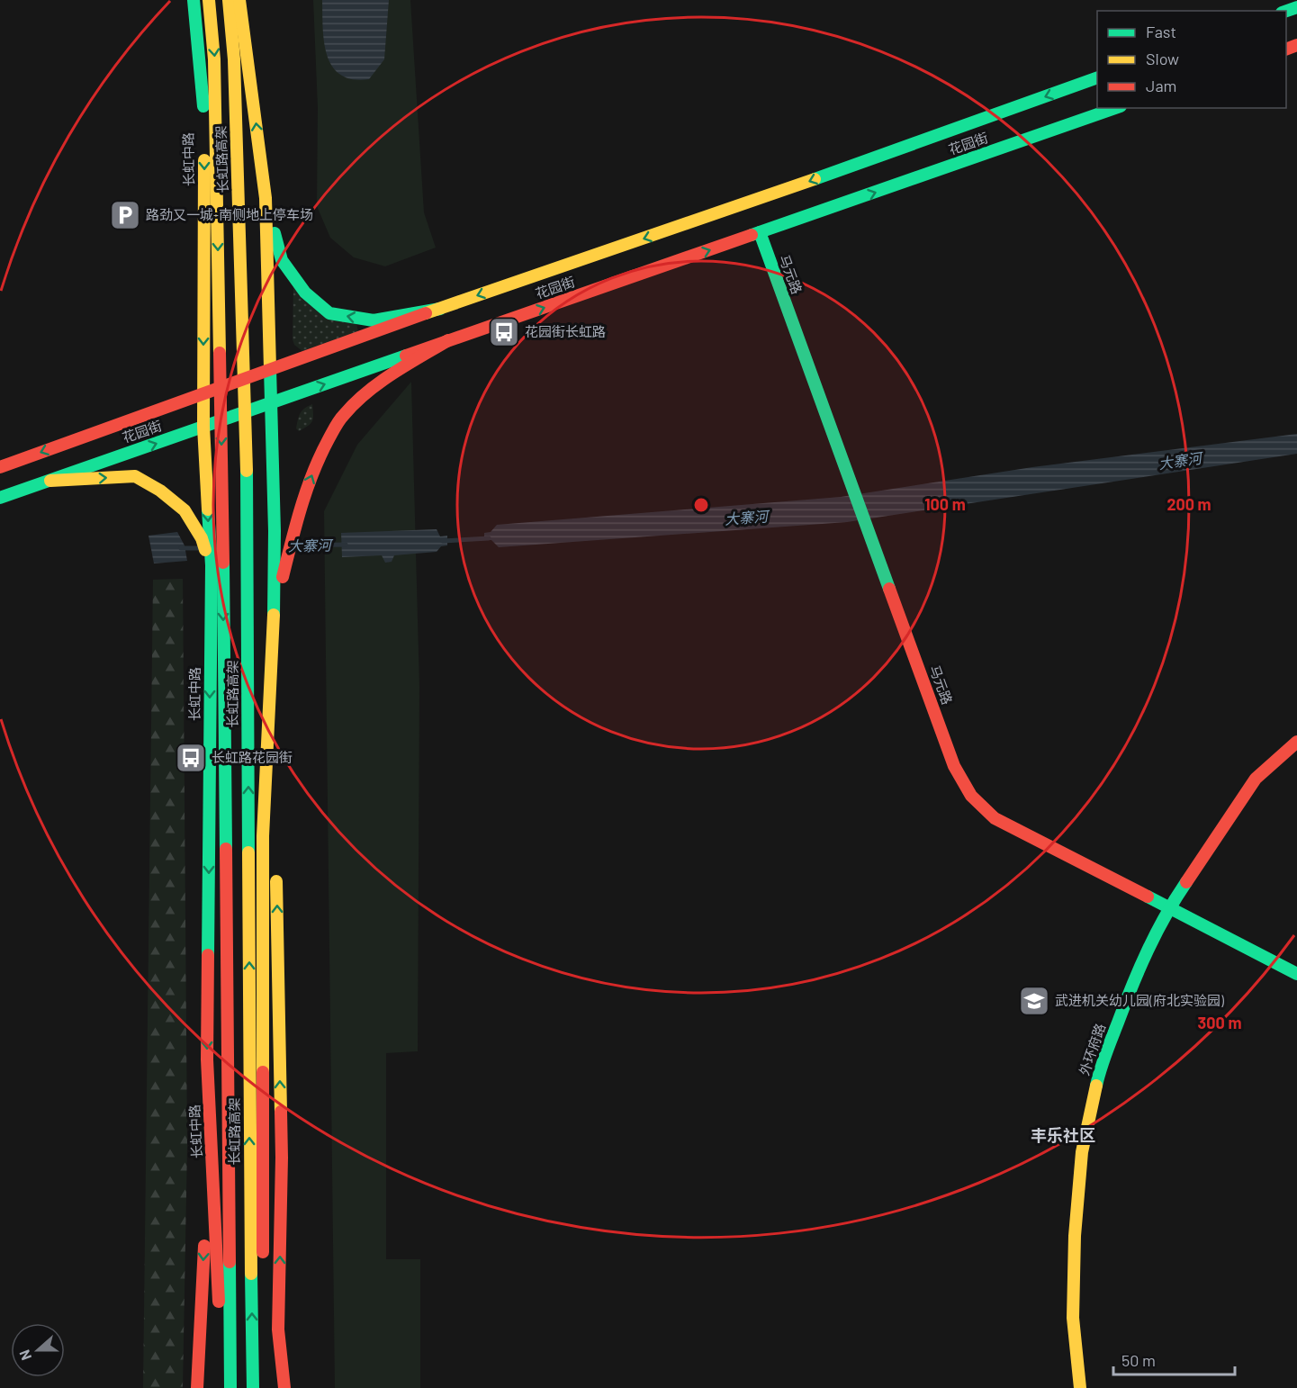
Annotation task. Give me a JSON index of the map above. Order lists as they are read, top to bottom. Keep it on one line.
{"streets":{"main road":["花园街","长虹中路","长虹路高架","马元路","外环府路"]},"crossings":[["花园街","长虹中路"],["花园街","马元路"],["马元路","外环府路"]],"districts":["丰乐社区"],"water":["大寨河"],"places":{"parking":["路劲又一城-南侧地上停车场"],"bus stop":["花园街长虹路","长虹路花园街"],"school or university":["武进机关幼儿园(府北实验园)"]},"legend":["Fast","Slow","Jam"],"scale_bar":"50 m","north":"left","rings":["100 m","200 m","300 m"]}
